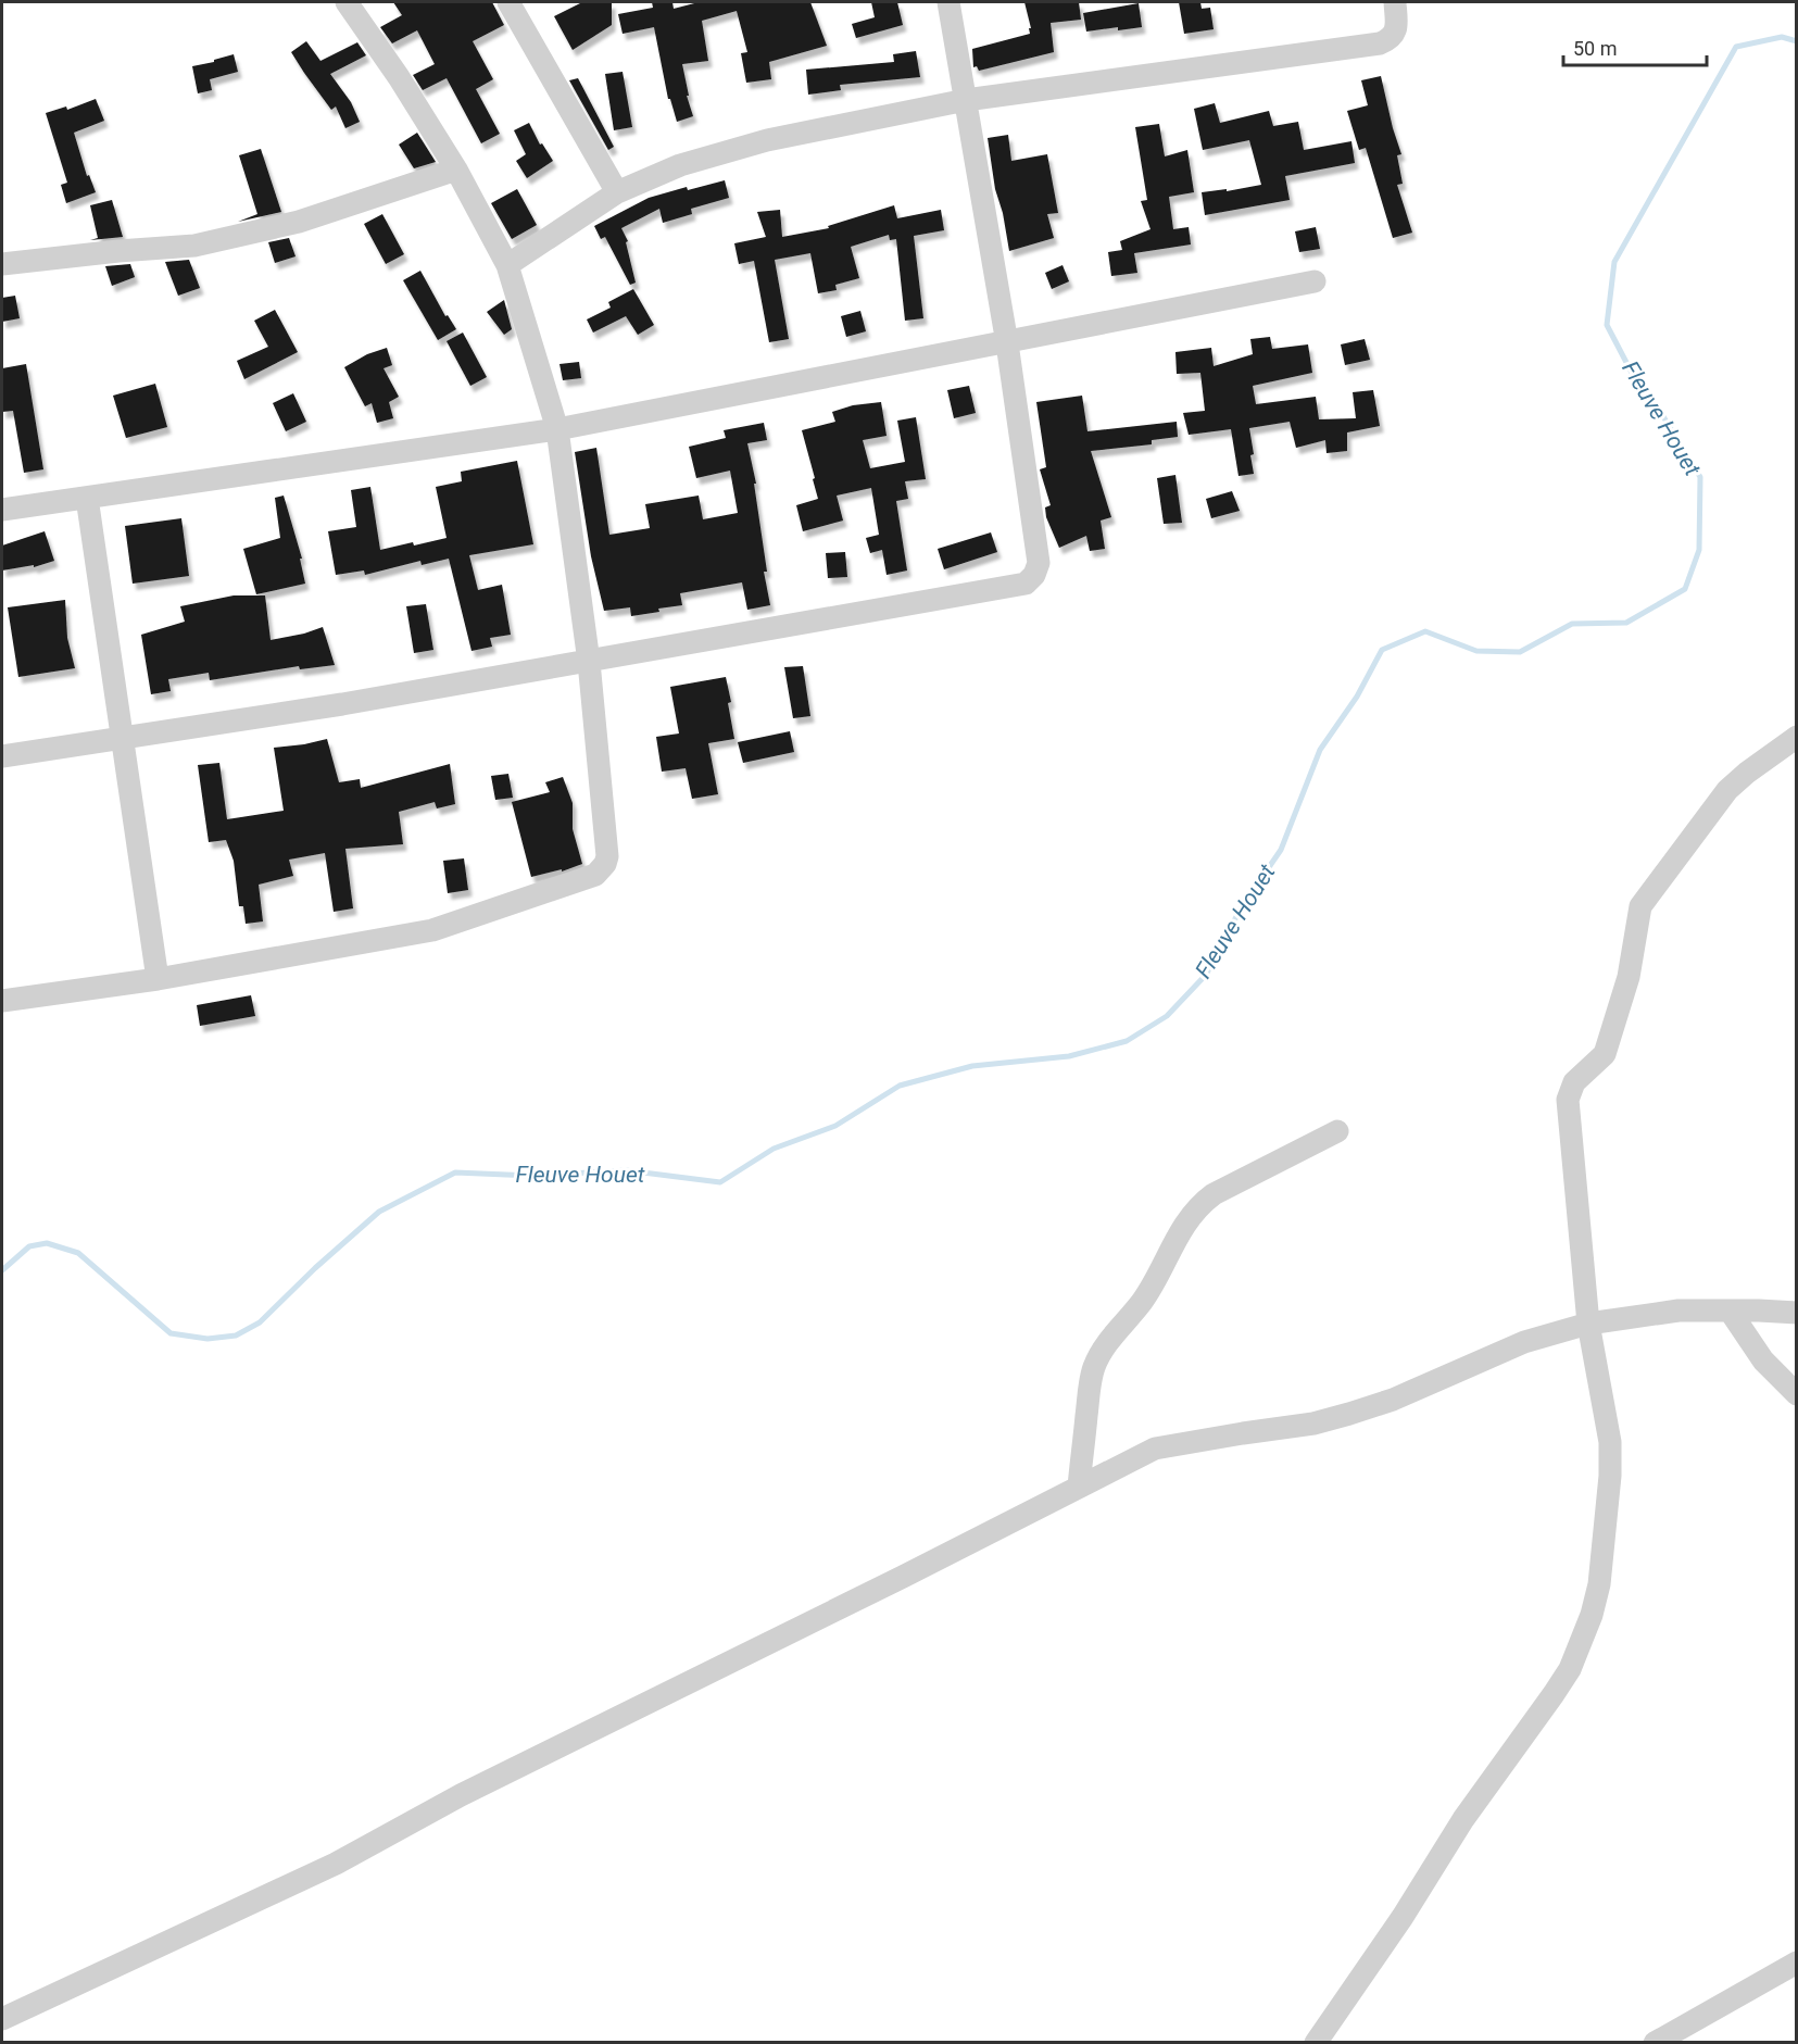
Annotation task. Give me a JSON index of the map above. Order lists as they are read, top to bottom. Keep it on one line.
{"water":["Fleuve Houet"],"scale_bar":"50 m"}
